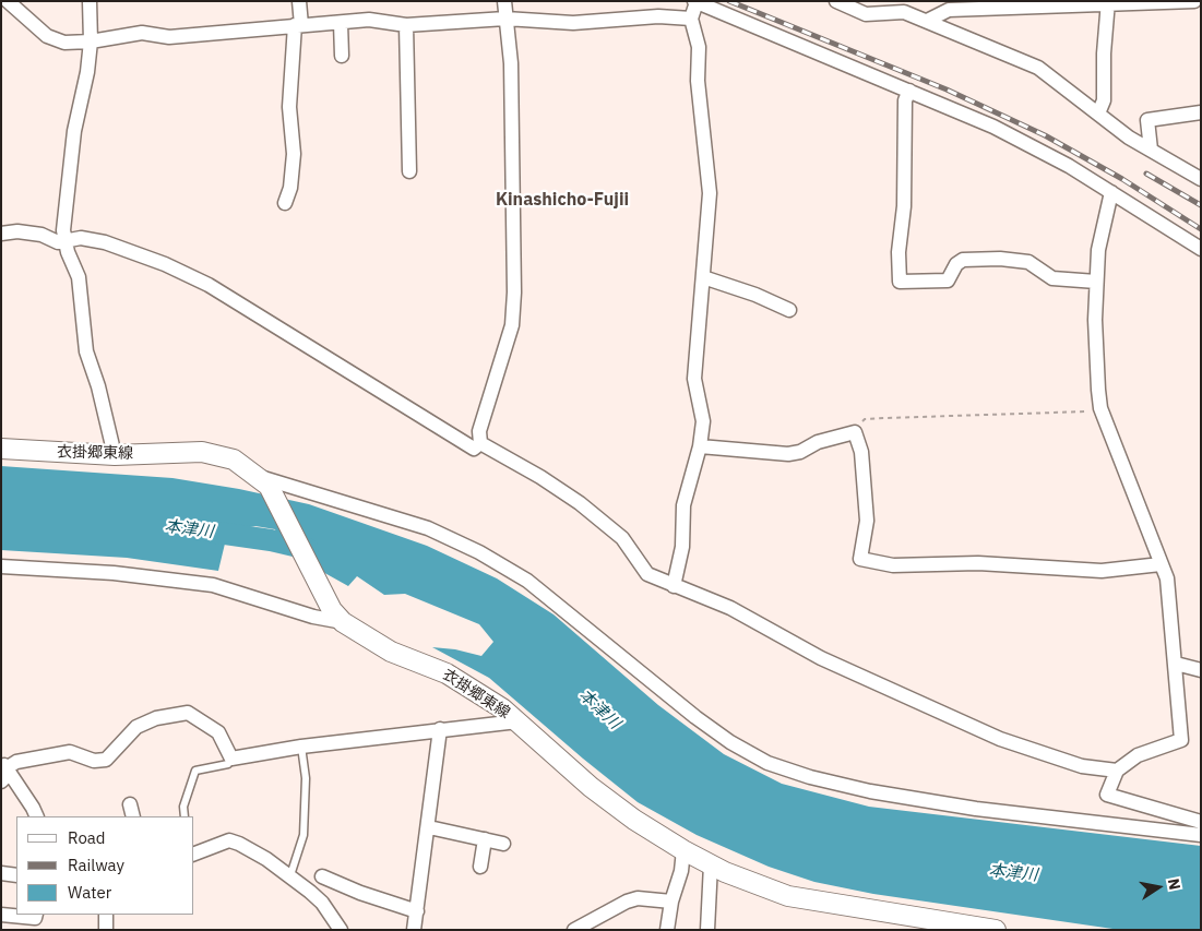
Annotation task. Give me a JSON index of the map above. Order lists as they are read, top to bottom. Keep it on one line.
{"streets":{"main road":["衣掛郷東線"]},"districts":["Kinashicho-Fujii"],"water":["本津川"],"legend":["Road","Railway","Water"],"north":"right"}
